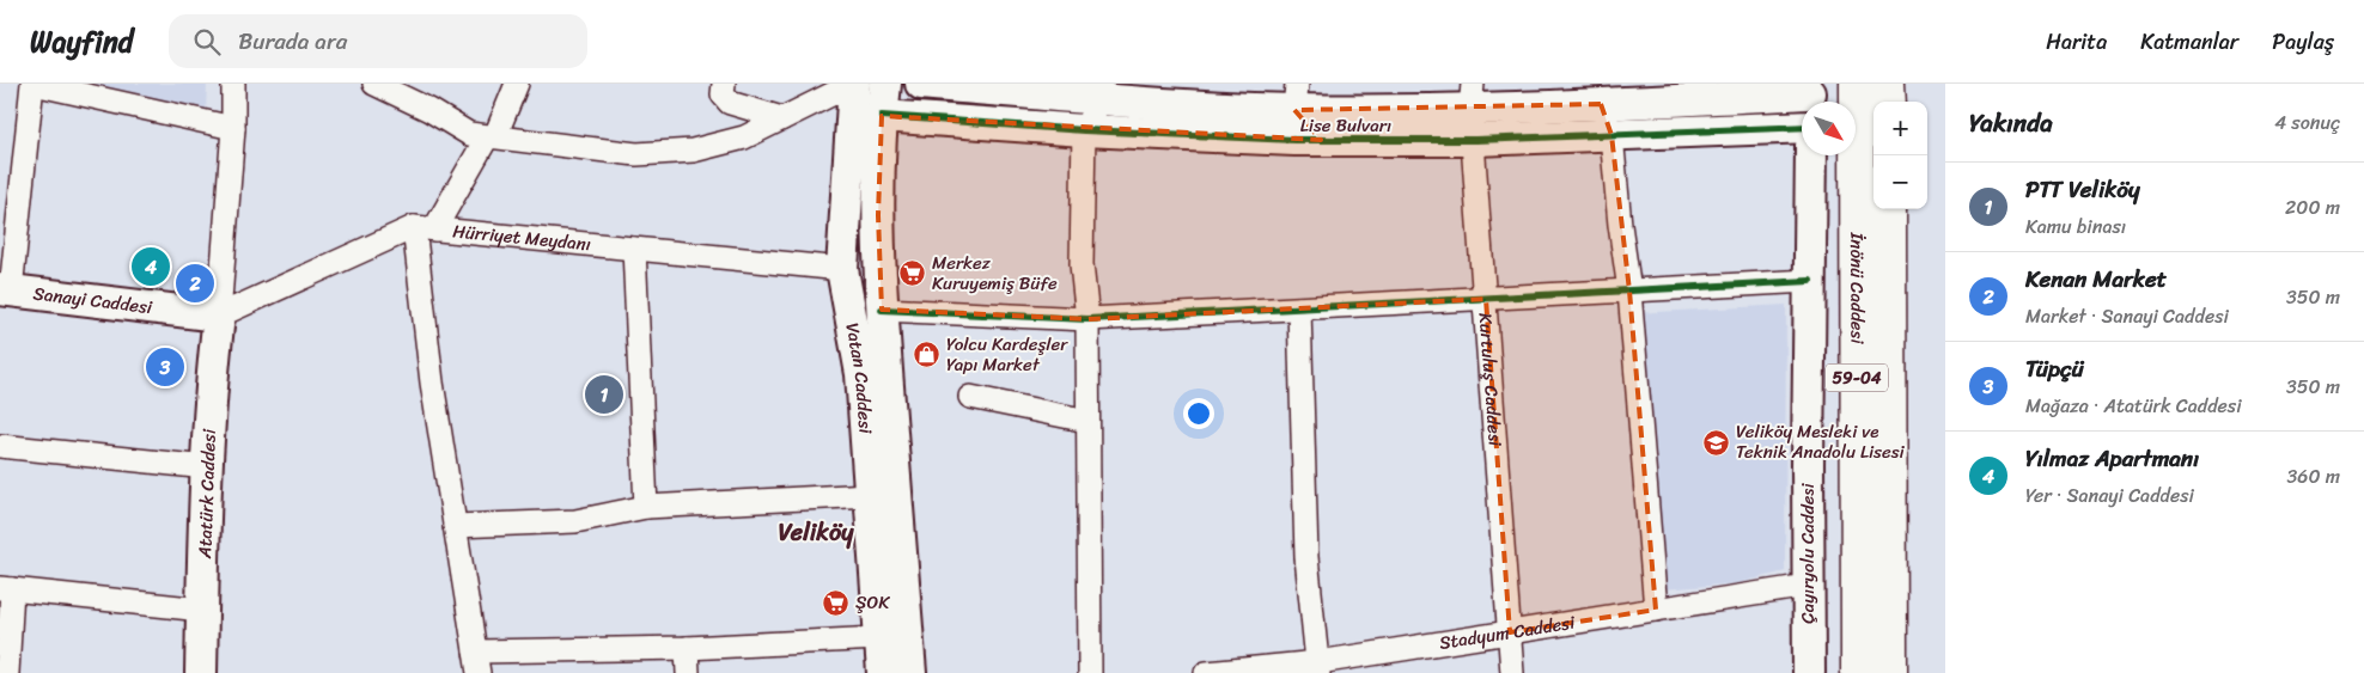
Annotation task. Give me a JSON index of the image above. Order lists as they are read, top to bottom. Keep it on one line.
{"streets":{"main road":["İnönü Caddesi","59-04"],"street":["Lise Bulvarı","Hürriyet Meydanı","Sanayi Caddesi","Vatan Caddesi","Kurtuluş Caddesi","Atatürk Caddesi","Çayıryolu Caddesi","Stadyum Caddesi"]},"crossings":[["Lise Bulvarı","Vatan Caddesi"],["Lise Bulvarı","Kurtuluş Caddesi"],["Hürriyet Meydanı","Sanayi Caddesi"],["Hürriyet Meydanı","Vatan Caddesi"],["Hürriyet Meydanı","Atatürk Caddesi"],["Sanayi Caddesi","Atatürk Caddesi"],["Kurtuluş Caddesi","Stadyum Caddesi"],["Çayıryolu Caddesi","Stadyum Caddesi"]],"districts":["Veliköy"],"places":{"supermarket":["Merkez Kuruyemiş Büfe","ŞOK"],"shop":["Yolcu Kardeşler Yapı Market"],"school or university":["Veliköy Mesleki ve Teknik Anadolu Lisesi"]},"north":"bottom right","page":{"header":"Wayfind","search":"Burada ara","nav":["Harita","Katmanlar","Paylaş"],"heading":["Yakında","4 sonuç"],"map_buttons":["+","−"],"list":[{"mark":"1","name":"PTT Veliköy","note":"Kamu binası","value":"200 m"},{"mark":"2","name":"Kenan Market","note":"Market · Sanayi Caddesi","value":"350 m"},{"mark":"3","name":"Tüpçü","note":"Mağaza · Atatürk Caddesi","value":"350 m"},{"mark":"4","name":"Yılmaz Apartmanı","note":"Yer · Sanayi Caddesi","value":"360 m"}],"pins":["4","2","3","1"]}}
